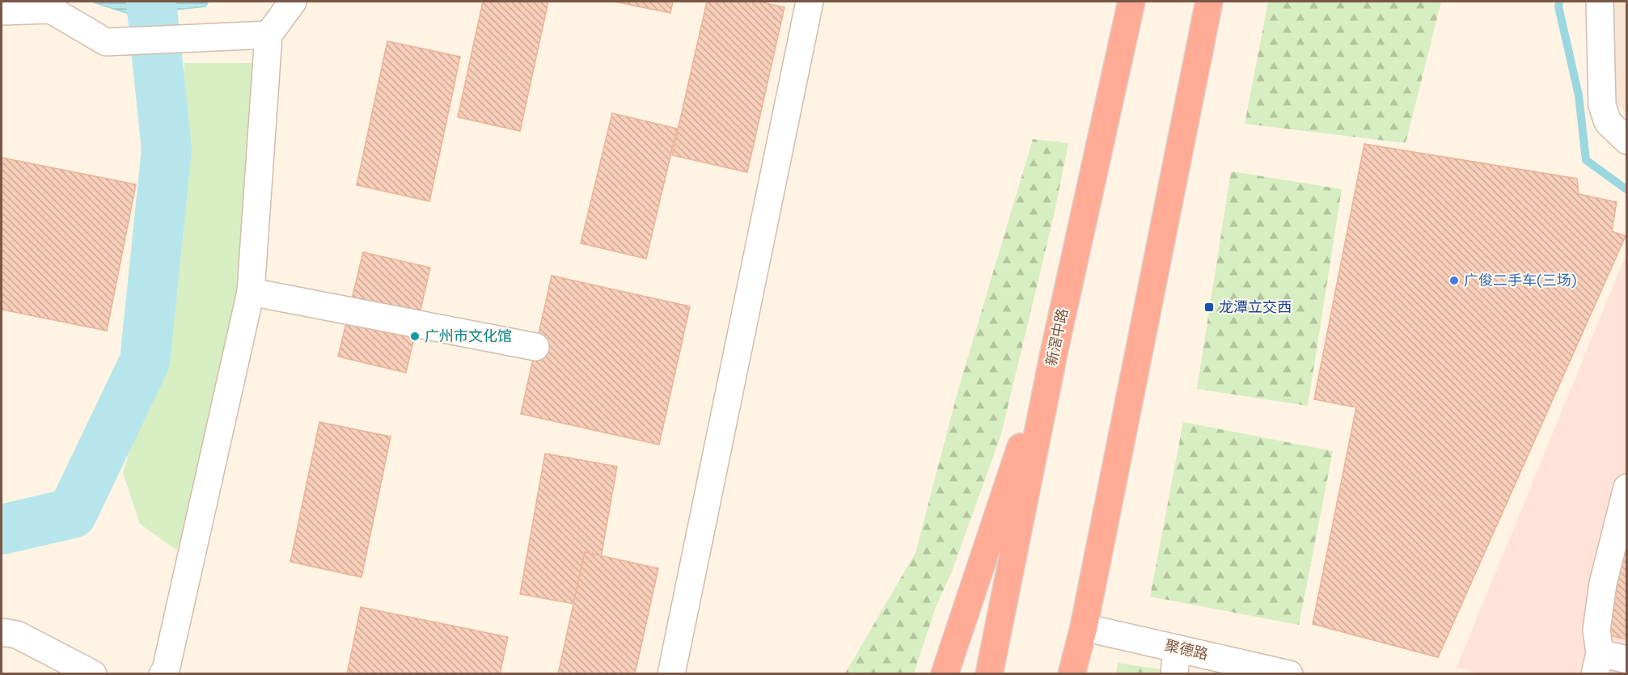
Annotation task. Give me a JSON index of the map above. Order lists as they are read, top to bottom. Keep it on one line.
{"streets":{"highway":["新滘中路"],"street":["聚德路"]},"places":{"other":["广俊二手车(三场)","广州市文化馆"],"transit":["龙潭立交西"]}}
